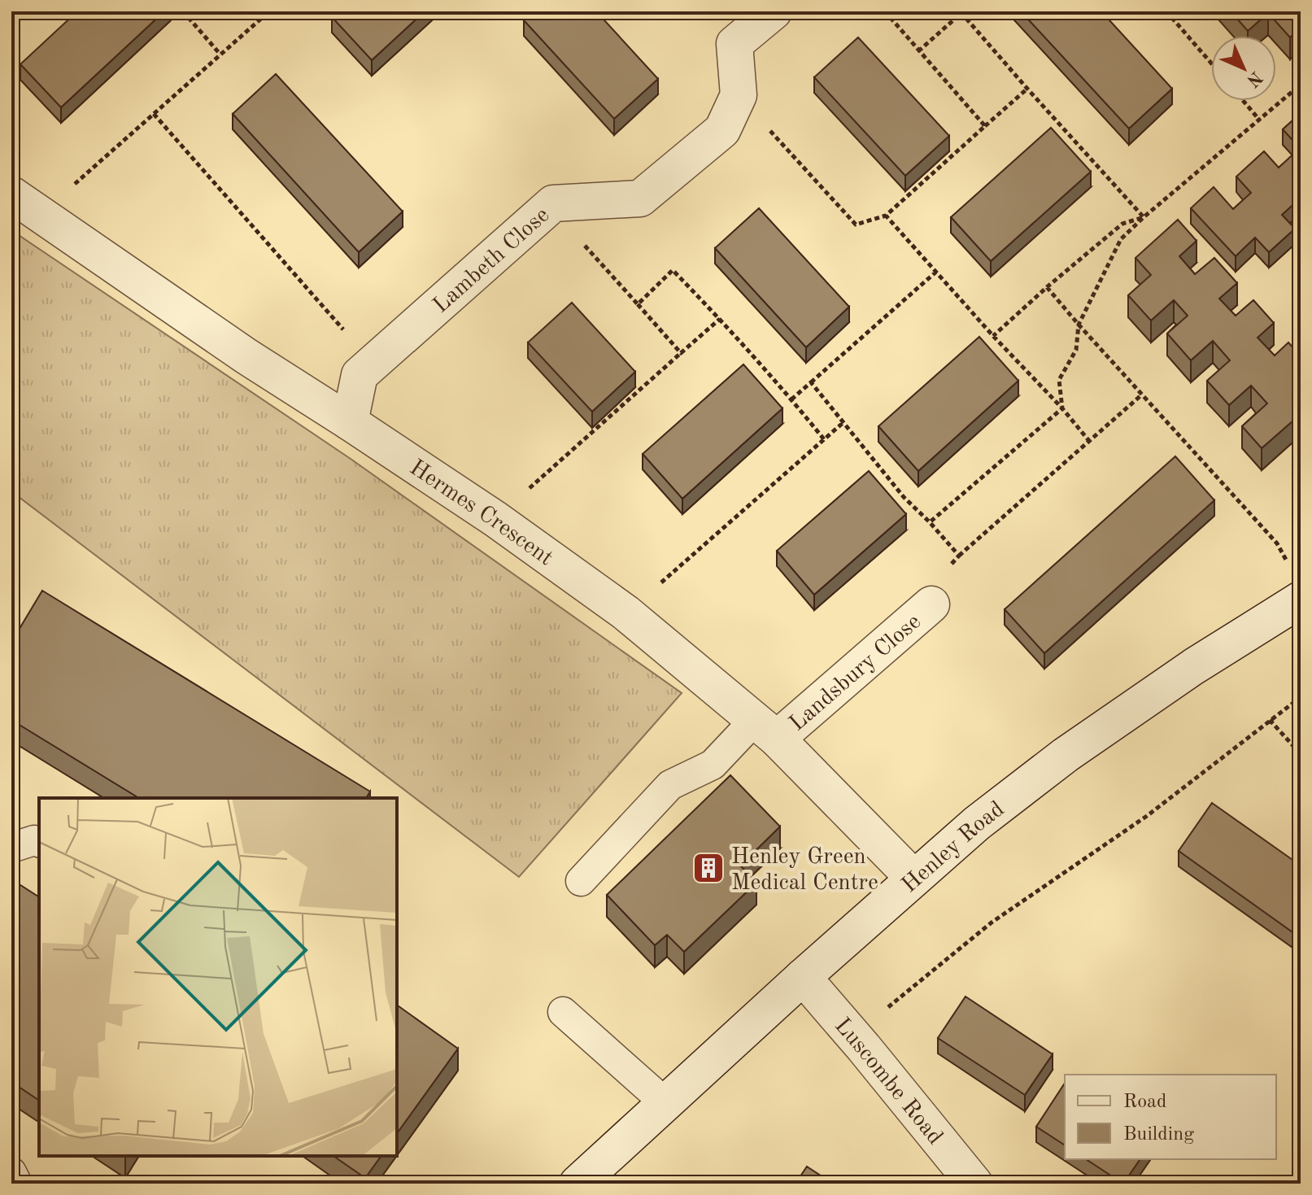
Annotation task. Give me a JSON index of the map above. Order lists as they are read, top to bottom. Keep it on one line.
{"streets":{"street":["Lambeth Close","Hermes Crescent","Landsbury Close","Henley Road","Luscombe Road"]},"crossings":[["Hermes Crescent","Landsbury Close"],["Hermes Crescent","Henley Road"],["Henley Road","Luscombe Road"]],"places":{"building":["Henley Green Medical Centre"]},"legend":["Road","Building"],"north":"bottom right"}
